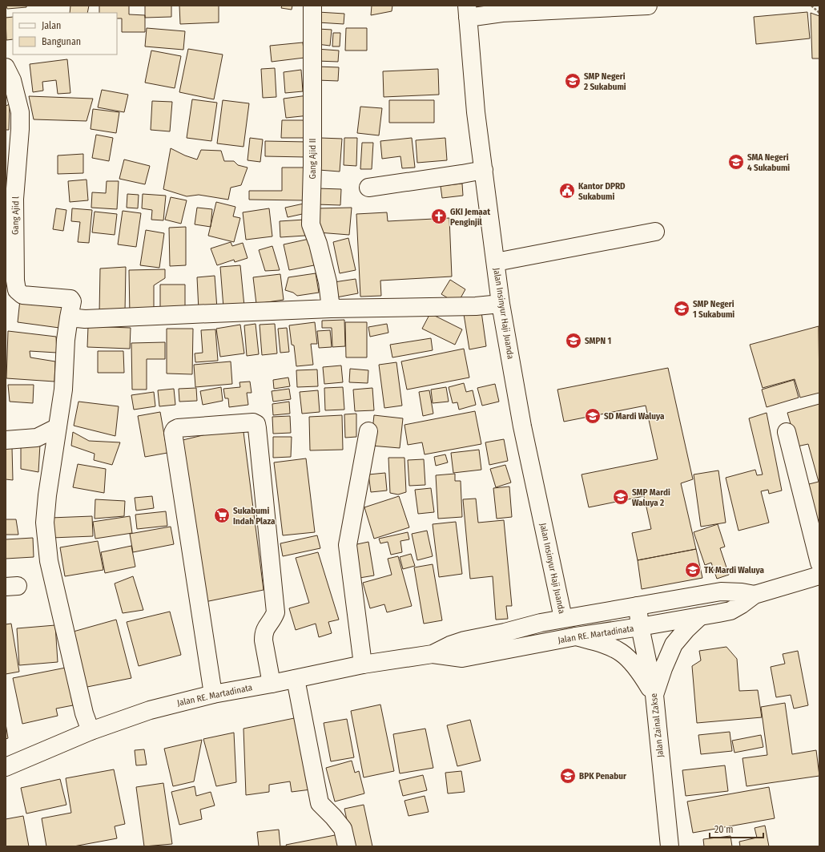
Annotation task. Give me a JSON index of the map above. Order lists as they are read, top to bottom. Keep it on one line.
{"streets":{"street":["Gang Ajid II","Gang Ajid l","Jalan Insinyur Haji Juanda","Jalan RE. Martadinata","Jalan Zainal Zakse"]},"crossings":[["Jalan Insinyur Haji Juanda","Jalan RE. Martadinata"],["Jalan RE. Martadinata","Jalan Zainal Zakse"]],"places":{"school or university":["SMP Negeri 2 Sukabumi","SMA Negeri 4 Sukabumi","SMP Negeri 1 Sukabumi","SMPN 1","SD Mardi Waluya","SMP Mardi Waluya 2","TK Mardi Waluya","BPK Penabur"],"public building":["Kantor DPRD Sukabumi"],"church":["GKI Jemaat Penginjil"],"supermarket":["Sukabumi Indah Plaza"]},"legend":["Jalan","Bangunan"],"scale_bar":"20 m"}
